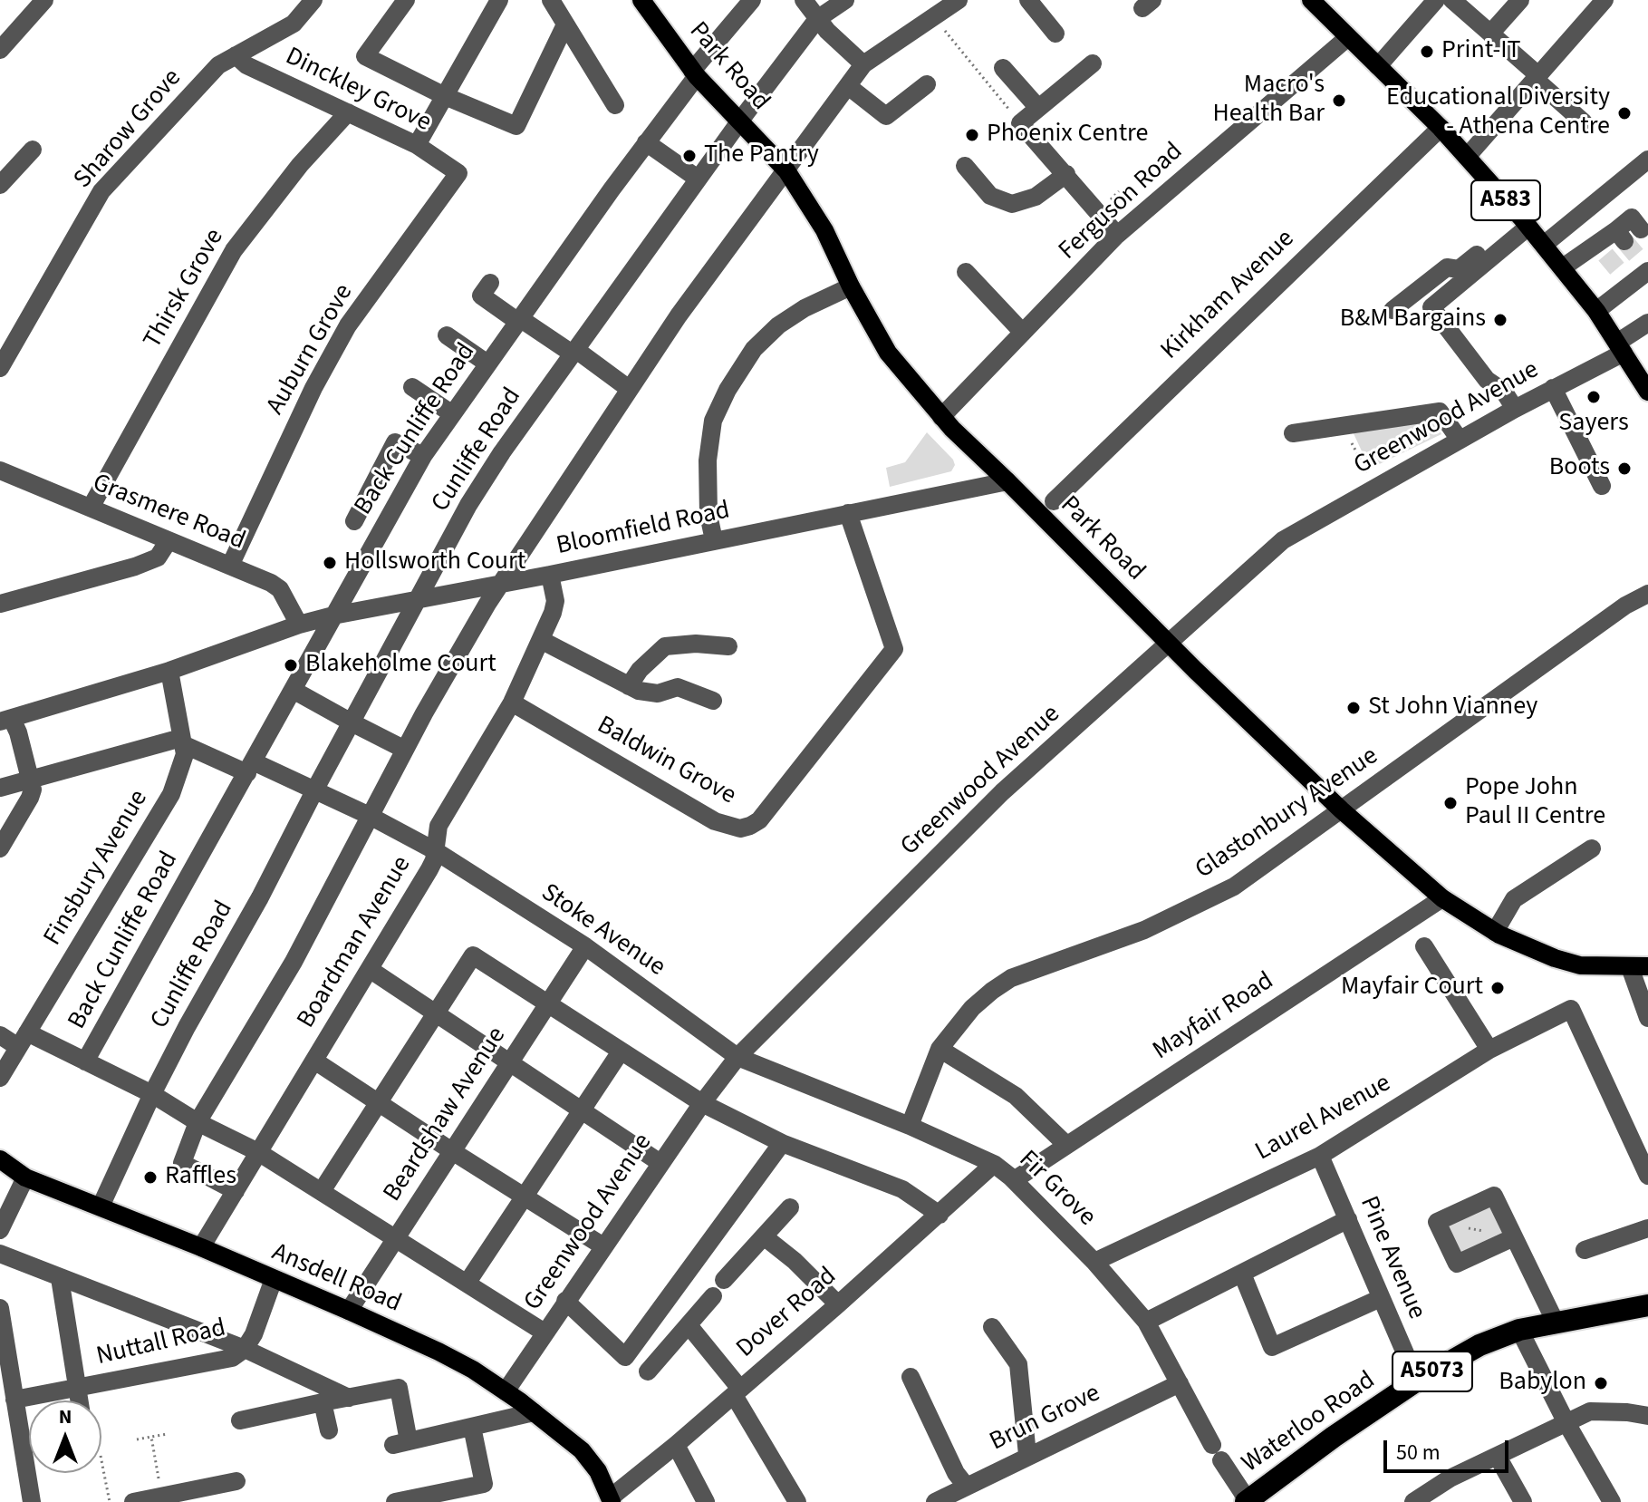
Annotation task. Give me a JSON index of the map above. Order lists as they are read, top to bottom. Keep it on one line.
{"streets":{"highway":["A5073","Waterloo Road"],"main road":["Park Road","A583","Ansdell Road"],"street":["Dinckley Grove","Sharow Grove","Ferguson Road","Thirsk Grove","Kirkham Avenue","Auburn Grove","Greenwood Avenue","Back Cunliffe Road","Cunliffe Road","Grasmere Road","Bloomfield Road","Baldwin Grove","Glastonbury Avenue","Finsbury Avenue","Stoke Avenue","Boardman Avenue","Mayfair Road","Beardshaw Avenue","Laurel Avenue","Fir Grove","Pine Avenue","Dover Road","Nuttall Road","Brun Grove"]},"crossings":[["Park Road","Ferguson Road"],["Park Road","Greenwood Avenue"],["Park Road","Back Cunliffe Road"],["Park Road","Cunliffe Road"],["Park Road","Bloomfield Road"],["Park Road","Glastonbury Avenue"],["Park Road","Mayfair Road"],["Dinckley Grove","Sharow Grove"],["Dinckley Grove","Thirsk Grove"],["Dinckley Grove","Auburn Grove"],["A583","Ferguson Road"],["A583","Kirkham Avenue"],["A583","Greenwood Avenue"],["Thirsk Grove","Grasmere Road"],["Auburn Grove","Grasmere Road"],["Greenwood Avenue","Stoke Avenue"],["Greenwood Avenue","Fir Grove"],["Greenwood Avenue","Ansdell Road"],["Back Cunliffe Road","Bloomfield Road"],["Back Cunliffe Road","Stoke Avenue"],["Cunliffe Road","Bloomfield Road"],["Cunliffe Road","Stoke Avenue"],["Cunliffe Road","Ansdell Road"],["Grasmere Road","Bloomfield Road"],["Bloomfield Road","Baldwin Grove"],["Bloomfield Road","Finsbury Avenue"],["Bloomfield Road","Boardman Avenue"],["Baldwin Grove","Boardman Avenue"],["Glastonbury Avenue","Fir Grove"],["Finsbury Avenue","Stoke Avenue"],["Stoke Avenue","Boardman Avenue"],["Stoke Avenue","Beardshaw Avenue"],["Stoke Avenue","Fir Grove"],["Boardman Avenue","Ansdell Road"],["Mayfair Road","Fir Grove"],["Beardshaw Avenue","Ansdell Road"],["Laurel Avenue","Fir Grove"],["Laurel Avenue","Pine Avenue"],["Fir Grove","Dover Road"],["Fir Grove","Brun Grove"],["Fir Grove","Waterloo Road"],["Pine Avenue","Waterloo Road"],["Ansdell Road","Dover Road"],["Ansdell Road","Nuttall Road"]],"places":["Print-IT","Macro's Health Bar","Educational Diversity - Athena Centre","Phoenix Centre","The Pantry","B&M Bargains","Sayers","Boots","Hollsworth Court","Blakeholme Court","St John Vianney","Pope John Paul II Centre","Mayfair Court","Raffles","Babylon"],"scale_bar":"50 m","north":"top"}
